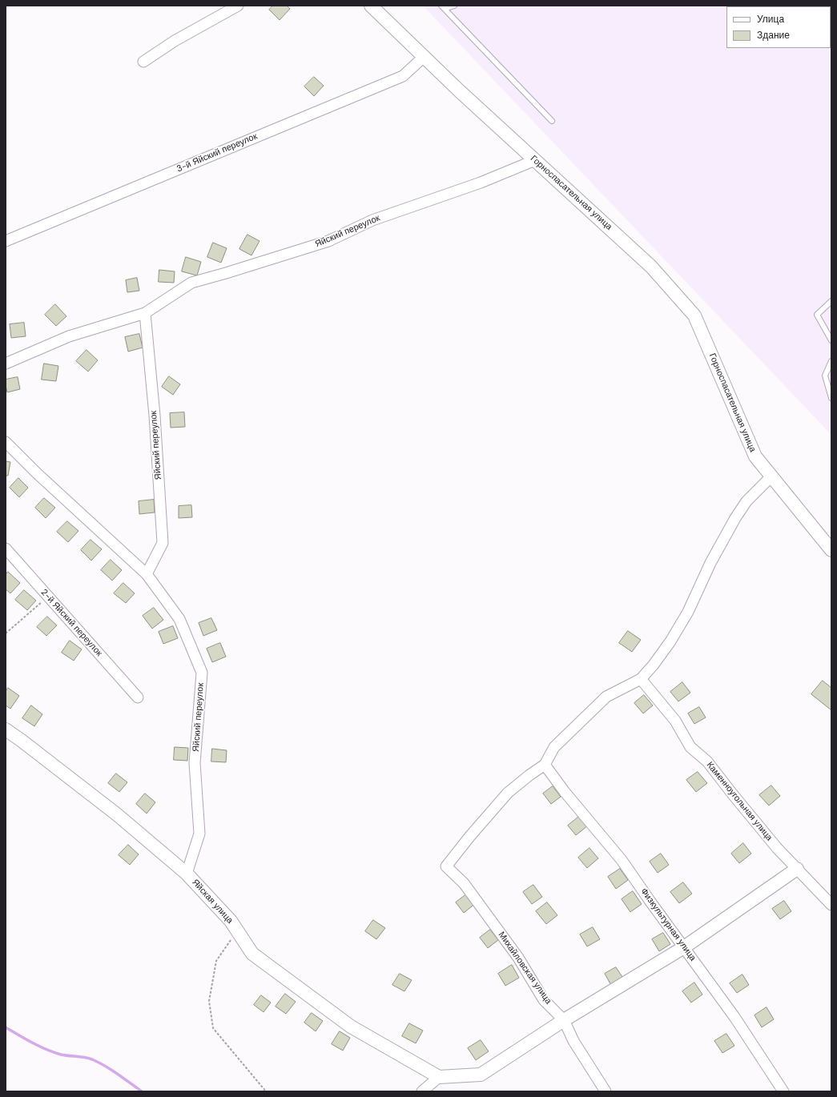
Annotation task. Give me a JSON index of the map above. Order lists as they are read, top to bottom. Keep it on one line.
{"streets":{"street":["3-й Яйский переулок","Горноспасательная улица","Яйский переулок","2-й Яйский переулок","Каменноугольная улица","Яйская улица","Физкультурная улица","Михайловская улица"]},"crossings":[["3-й Яйский переулок","Горноспасательная улица"],["Горноспасательная улица","Яйский переулок"],["Яйский переулок","Яйская улица"],["Физкультурная улица","Михайловская улица"]],"legend":["Улица","Здание"]}
